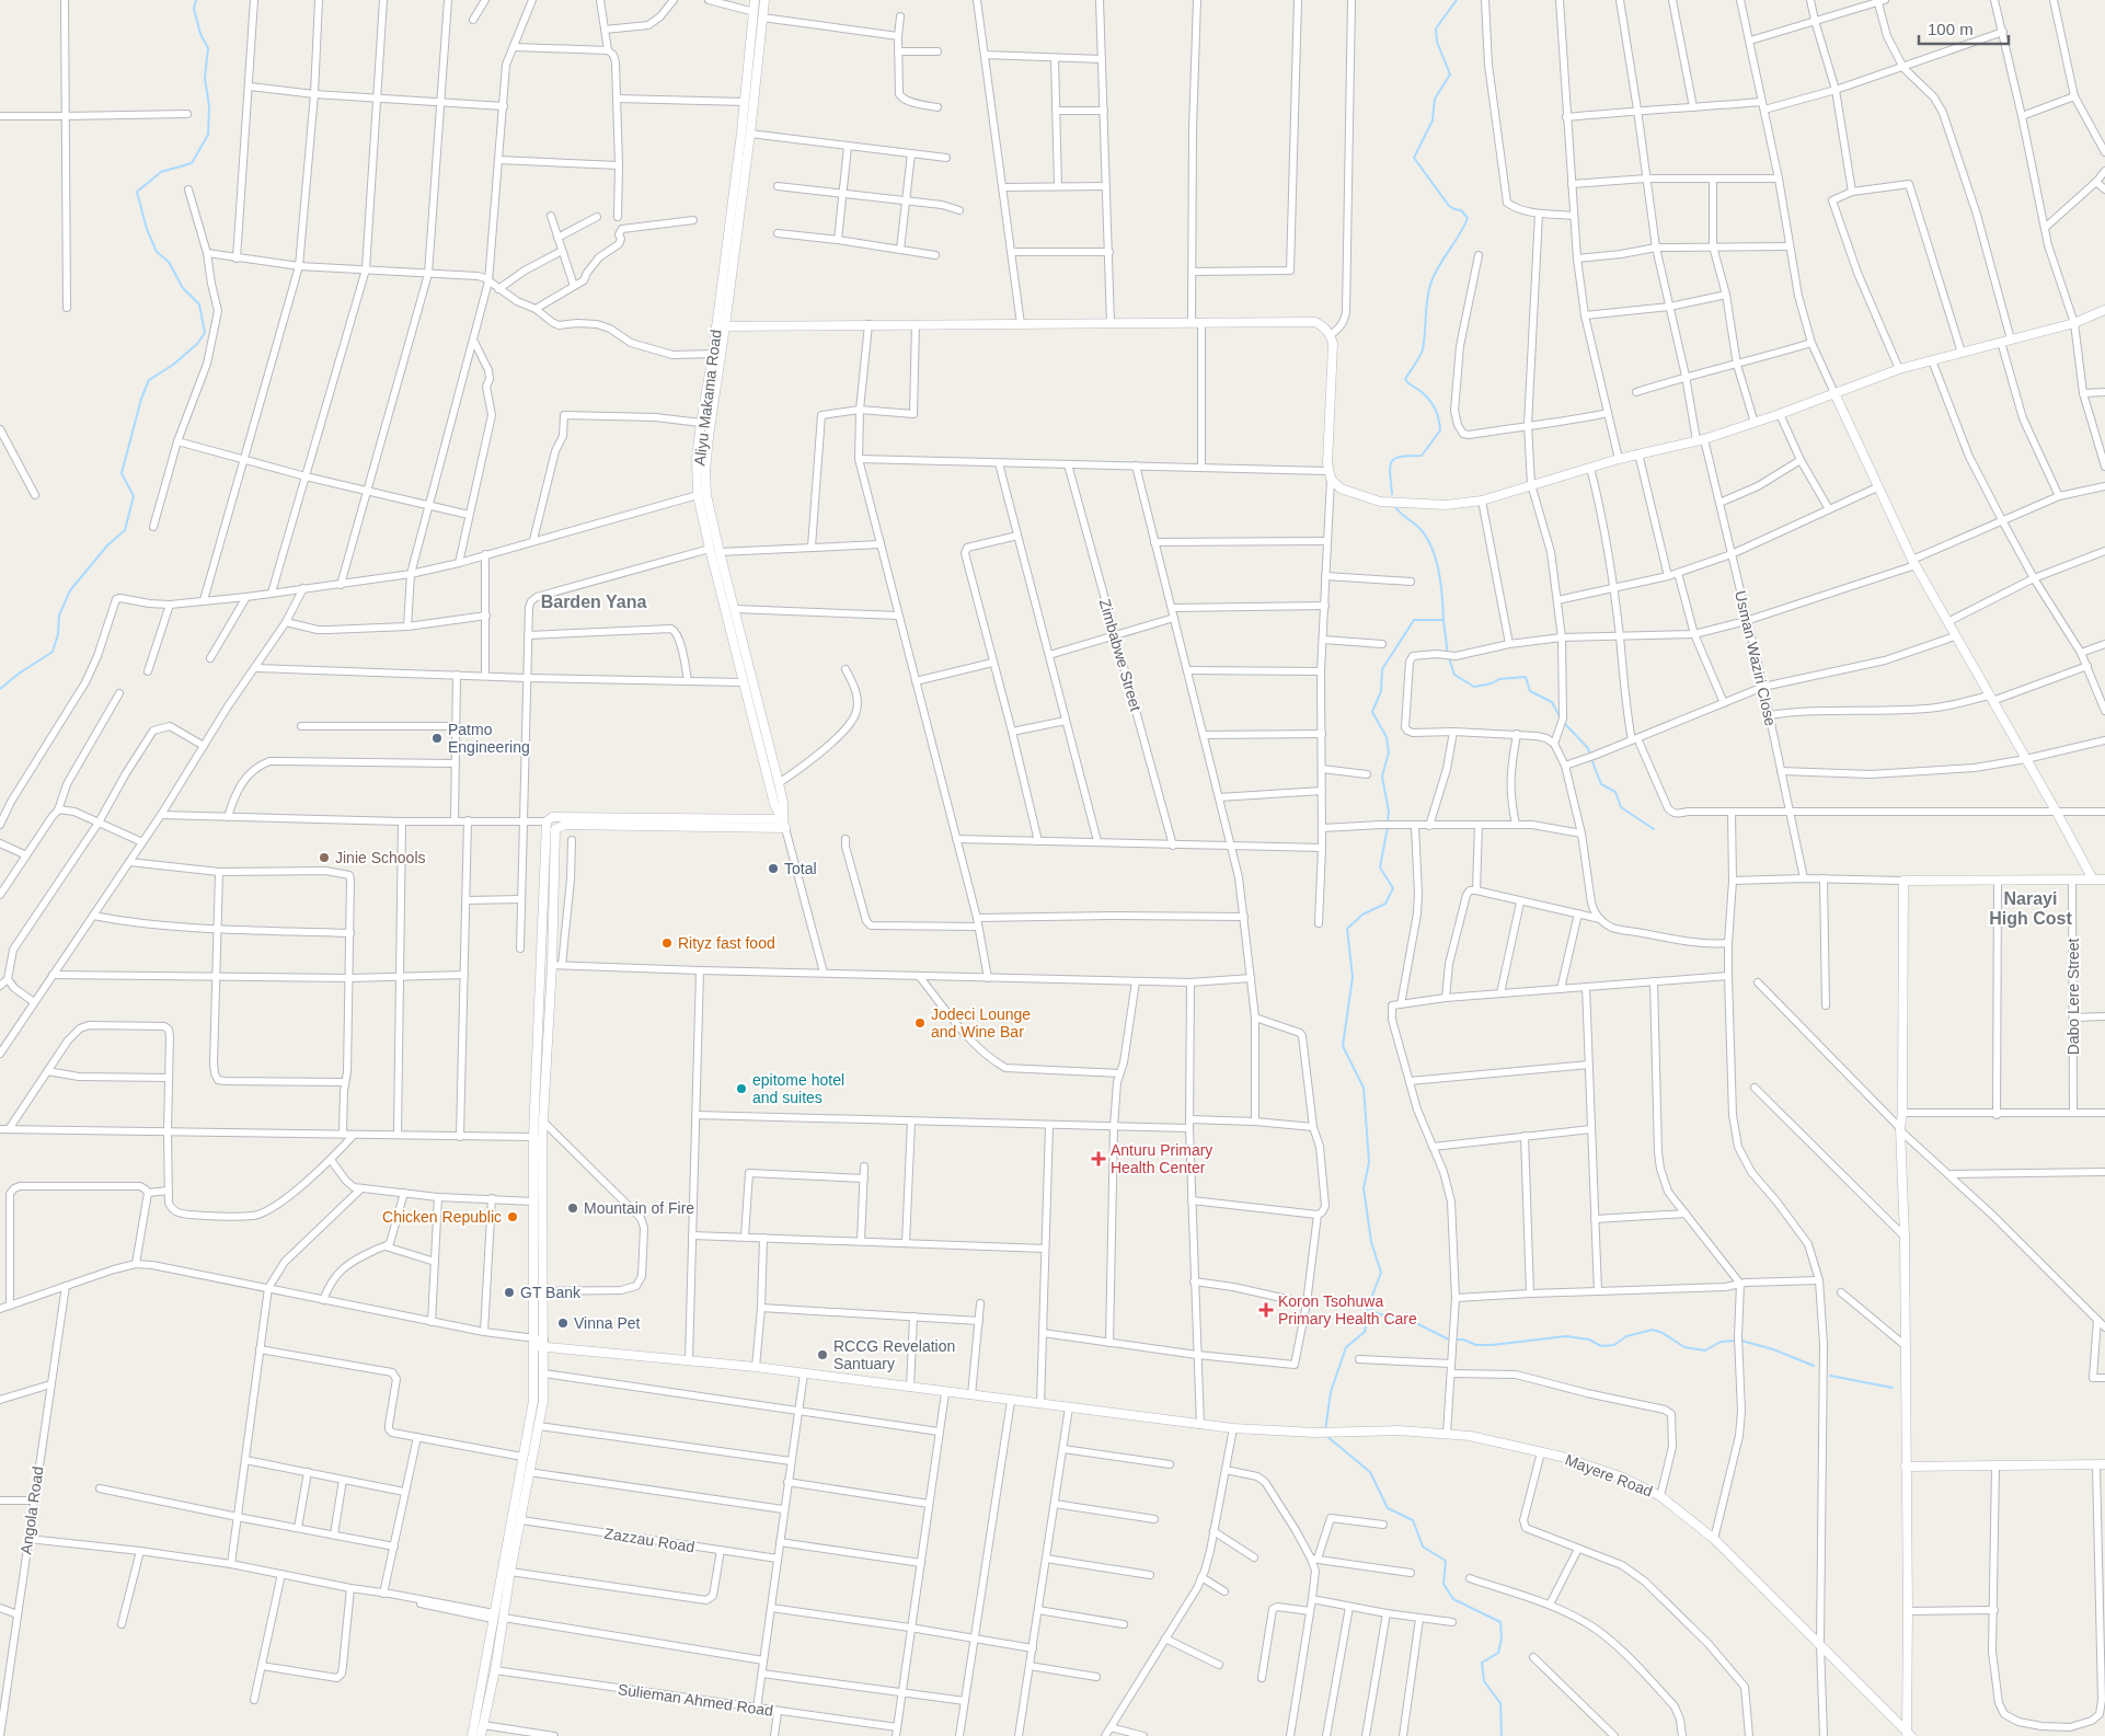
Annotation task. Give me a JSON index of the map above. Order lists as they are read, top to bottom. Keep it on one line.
{"streets":{"street":["Aliyu Makama Road","Zimbabwe Street","Usman Waziri Close","Dabo Lere Street","Mayere Road","Angola Road","Zazzau Road","Sulieman Ahmed Road"]},"districts":["Barden Yana","Narayi High Cost"],"places":{"other":["Patmo Engineering","Jinie Schools","Total","Rityz fast food","Jodeci Lounge and Wine Bar","epitome hotel and suites","Mountain of Fire","Chicken Republic","GT Bank","Vinna Pet","RCCG Revelation Santuary"],"health":["Anturu Primary Health Center","Koron Tsohuwa Primary Health Care"]},"scale_bar":"100 m"}
